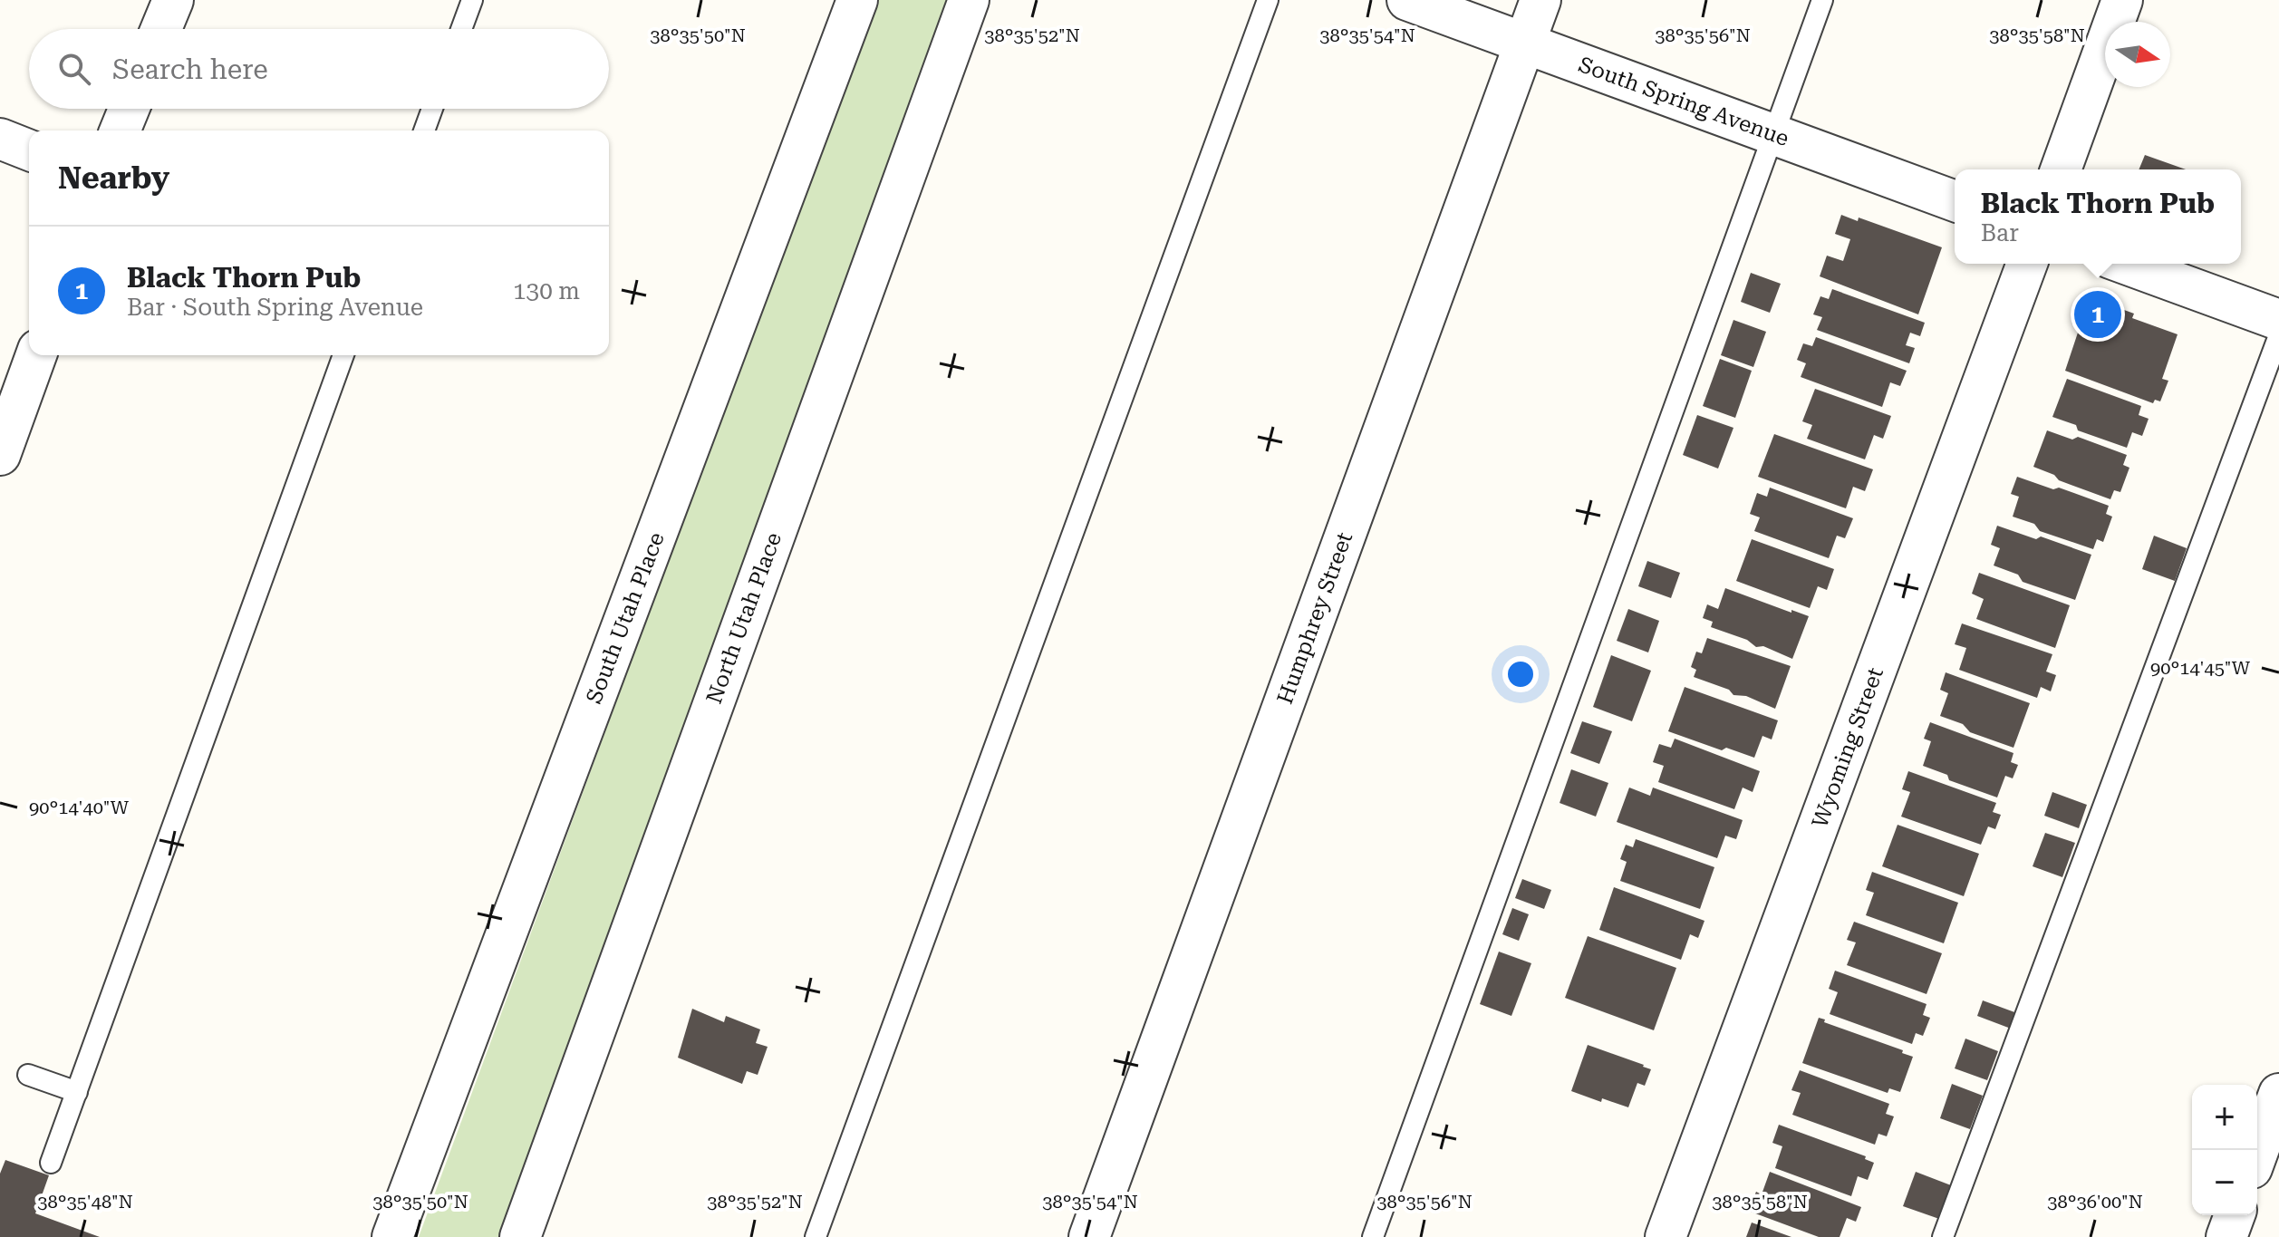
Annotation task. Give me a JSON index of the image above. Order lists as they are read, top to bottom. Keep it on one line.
{"streets":{"street":["South Spring Avenue","South Utah Place","North Utah Place","Humphrey Street","Wyoming Street"]},"crossings":[["South Spring Avenue","Humphrey Street"]],"north":"right","page":{"search":"Search here","heading":"Nearby","popup":["Black Thorn Pub","Bar"],"list":[{"mark":"1","name":"Black Thorn Pub","note":"Bar · South Spring Avenue","value":"130 m"}],"pins":"1","map_buttons":["+","−"]},"coordinates":["38°35'50\"N","38°35'52\"N","38°35'54\"N","38°35'56\"N","38°35'58\"N","90°14'45\"W","90°14'40\"W","38°35'48\"N","38°36'00\"N"]}
